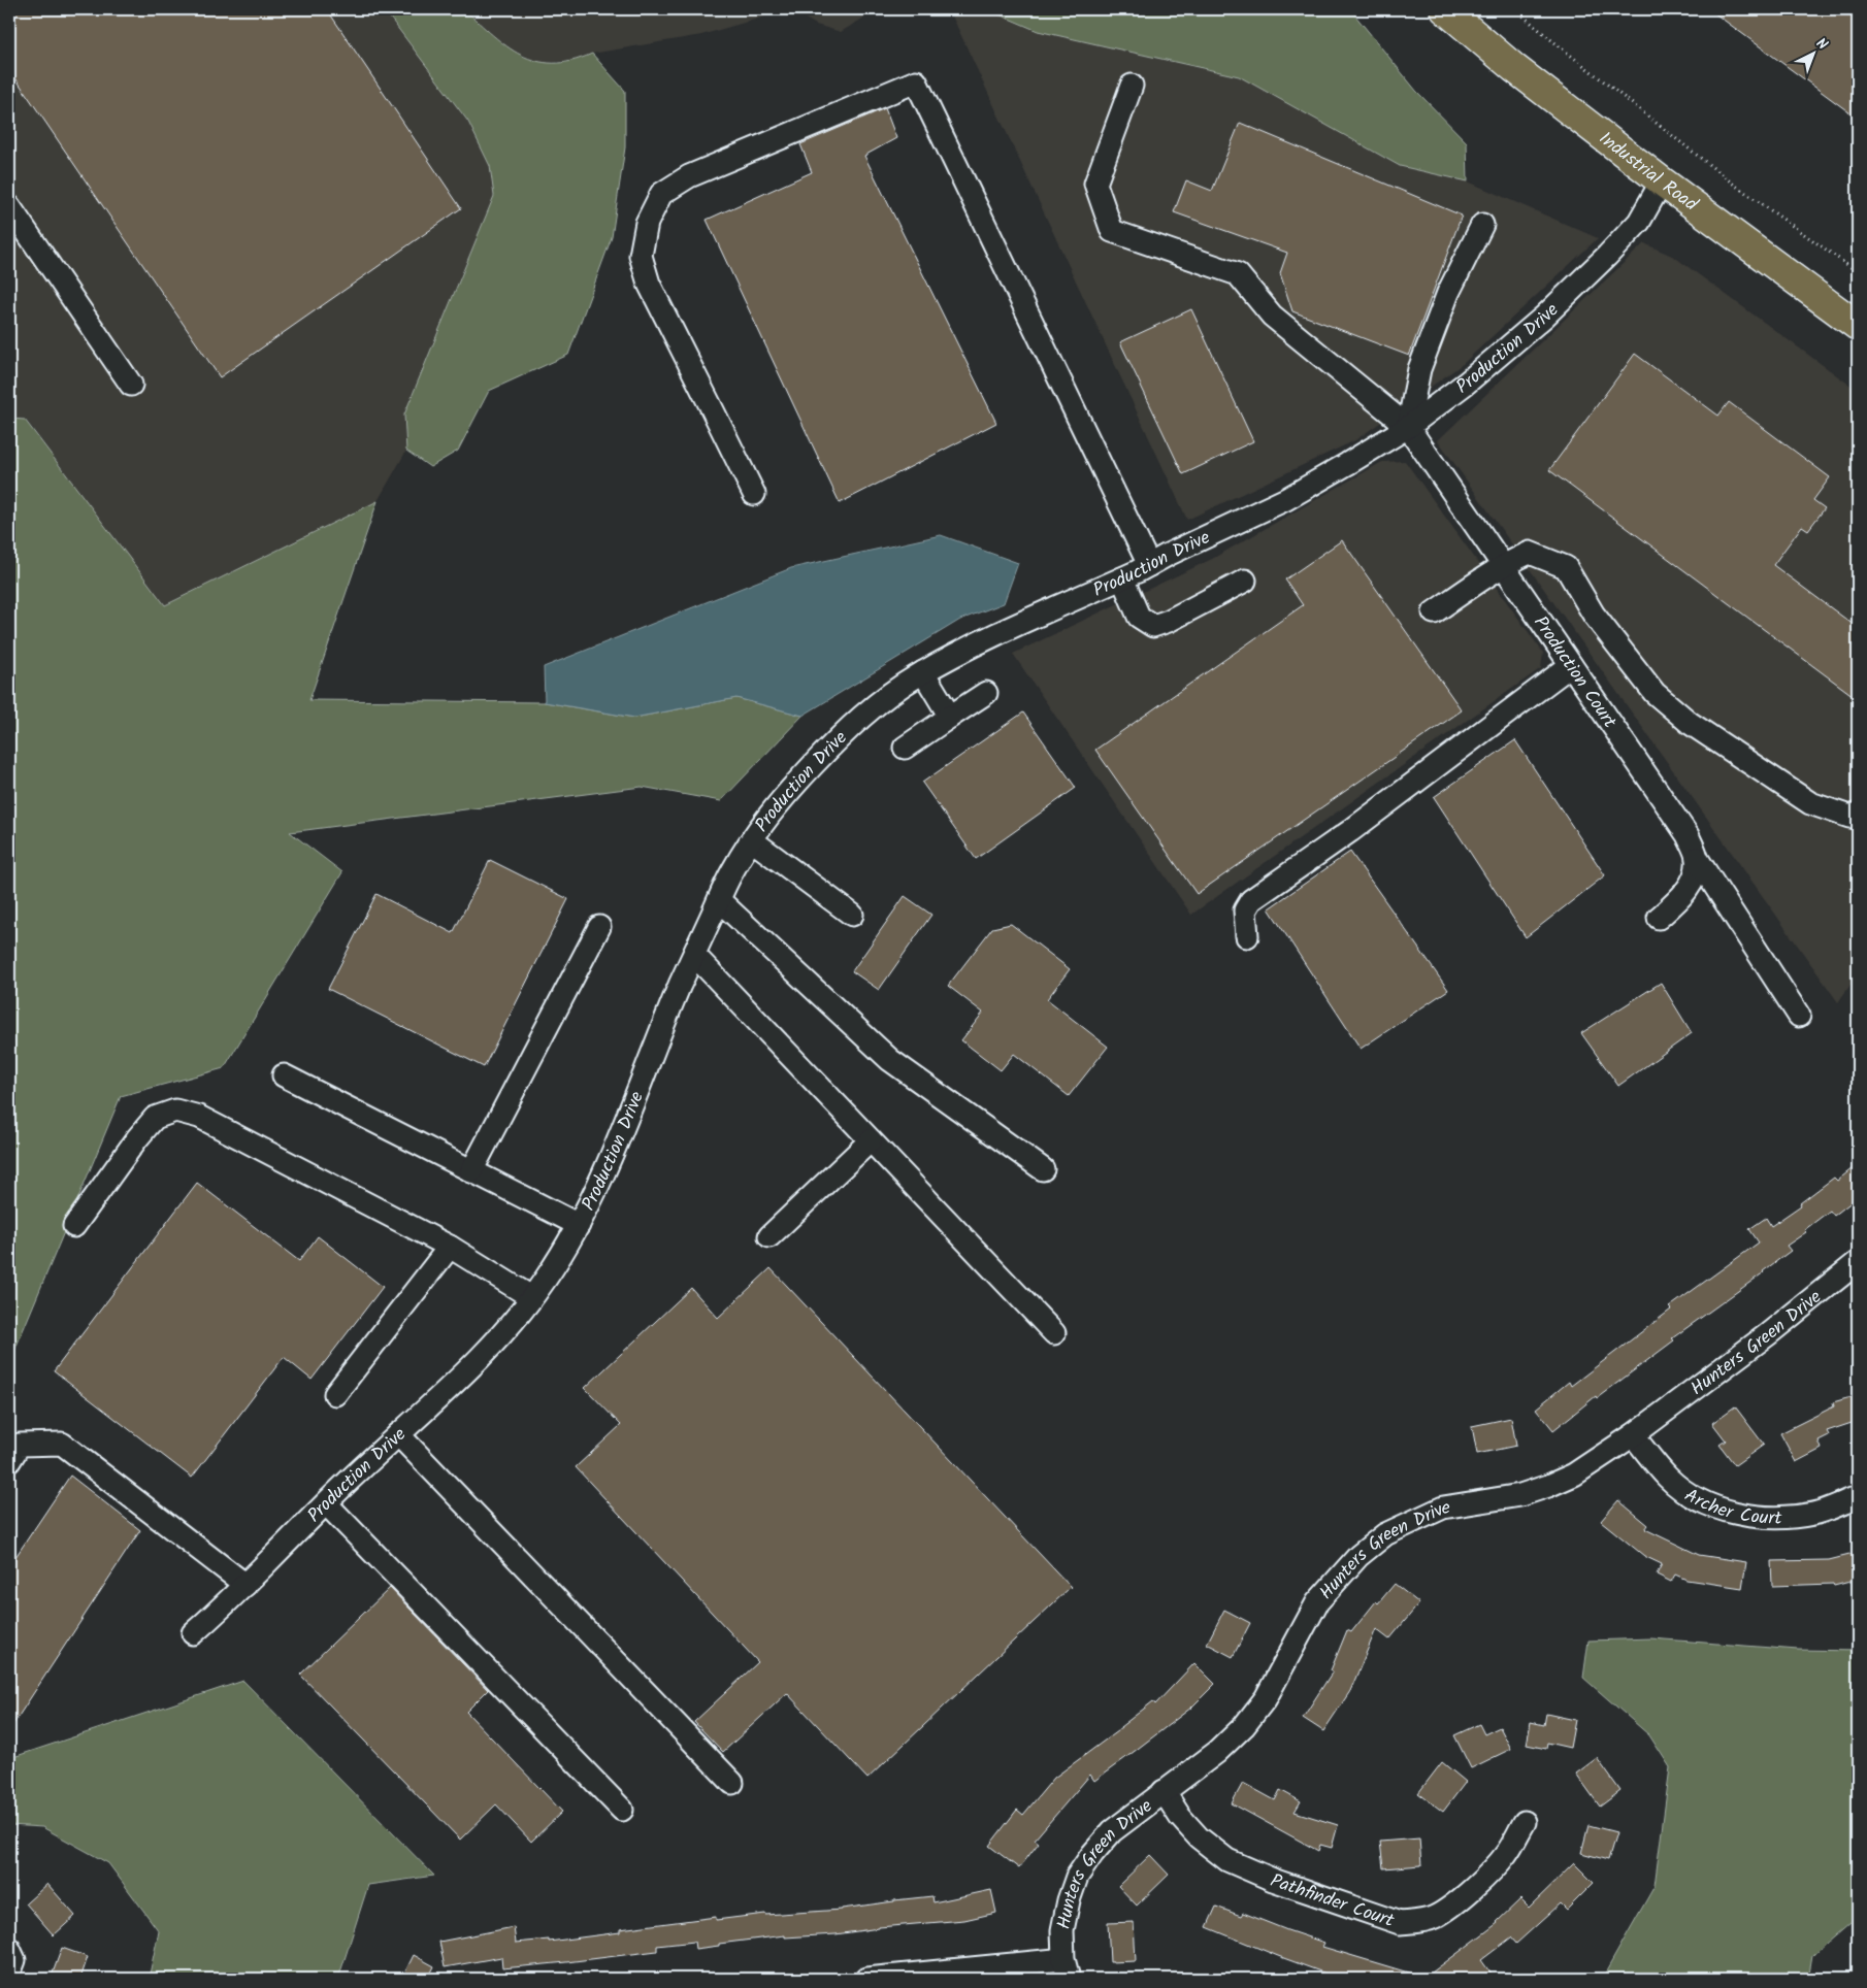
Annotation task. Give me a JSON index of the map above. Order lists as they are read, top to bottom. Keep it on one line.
{"streets":{"main road":["Industrial Road"],"street":["Production Drive","Production Court","Hunters Green Drive","Archer Court","Pathfinder Court"]},"crossings":[["Industrial Road","Production Drive"],["Production Drive","Production Court"],["Hunters Green Drive","Archer Court"],["Hunters Green Drive","Pathfinder Court"]],"north":"top right"}
